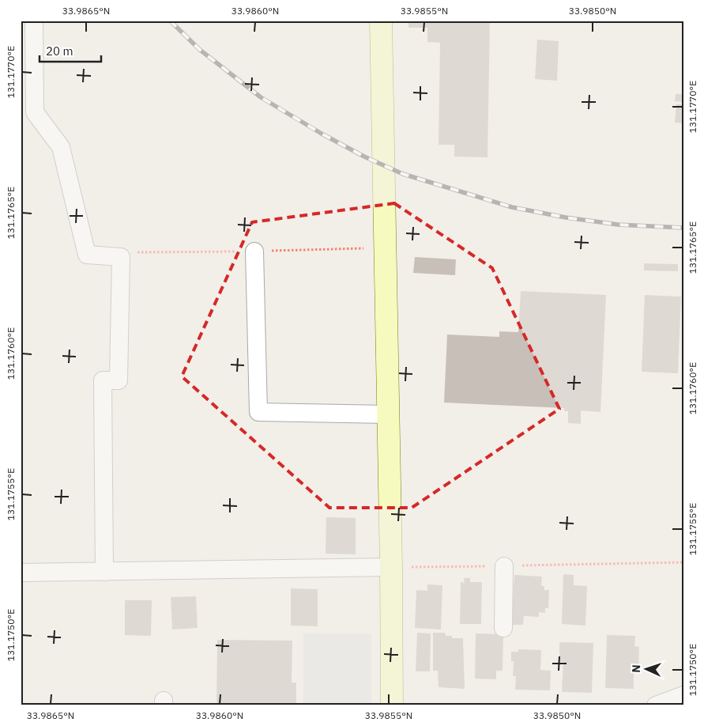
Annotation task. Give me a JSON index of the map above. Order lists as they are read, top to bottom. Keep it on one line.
{"scale_bar":"20 m","north":"left","coordinates":["33.9865°N","33.9860°N","33.9855°N","33.9850°N","131.1770°E","131.1765°E","131.1760°E","131.1755°E","131.1750°E"]}
